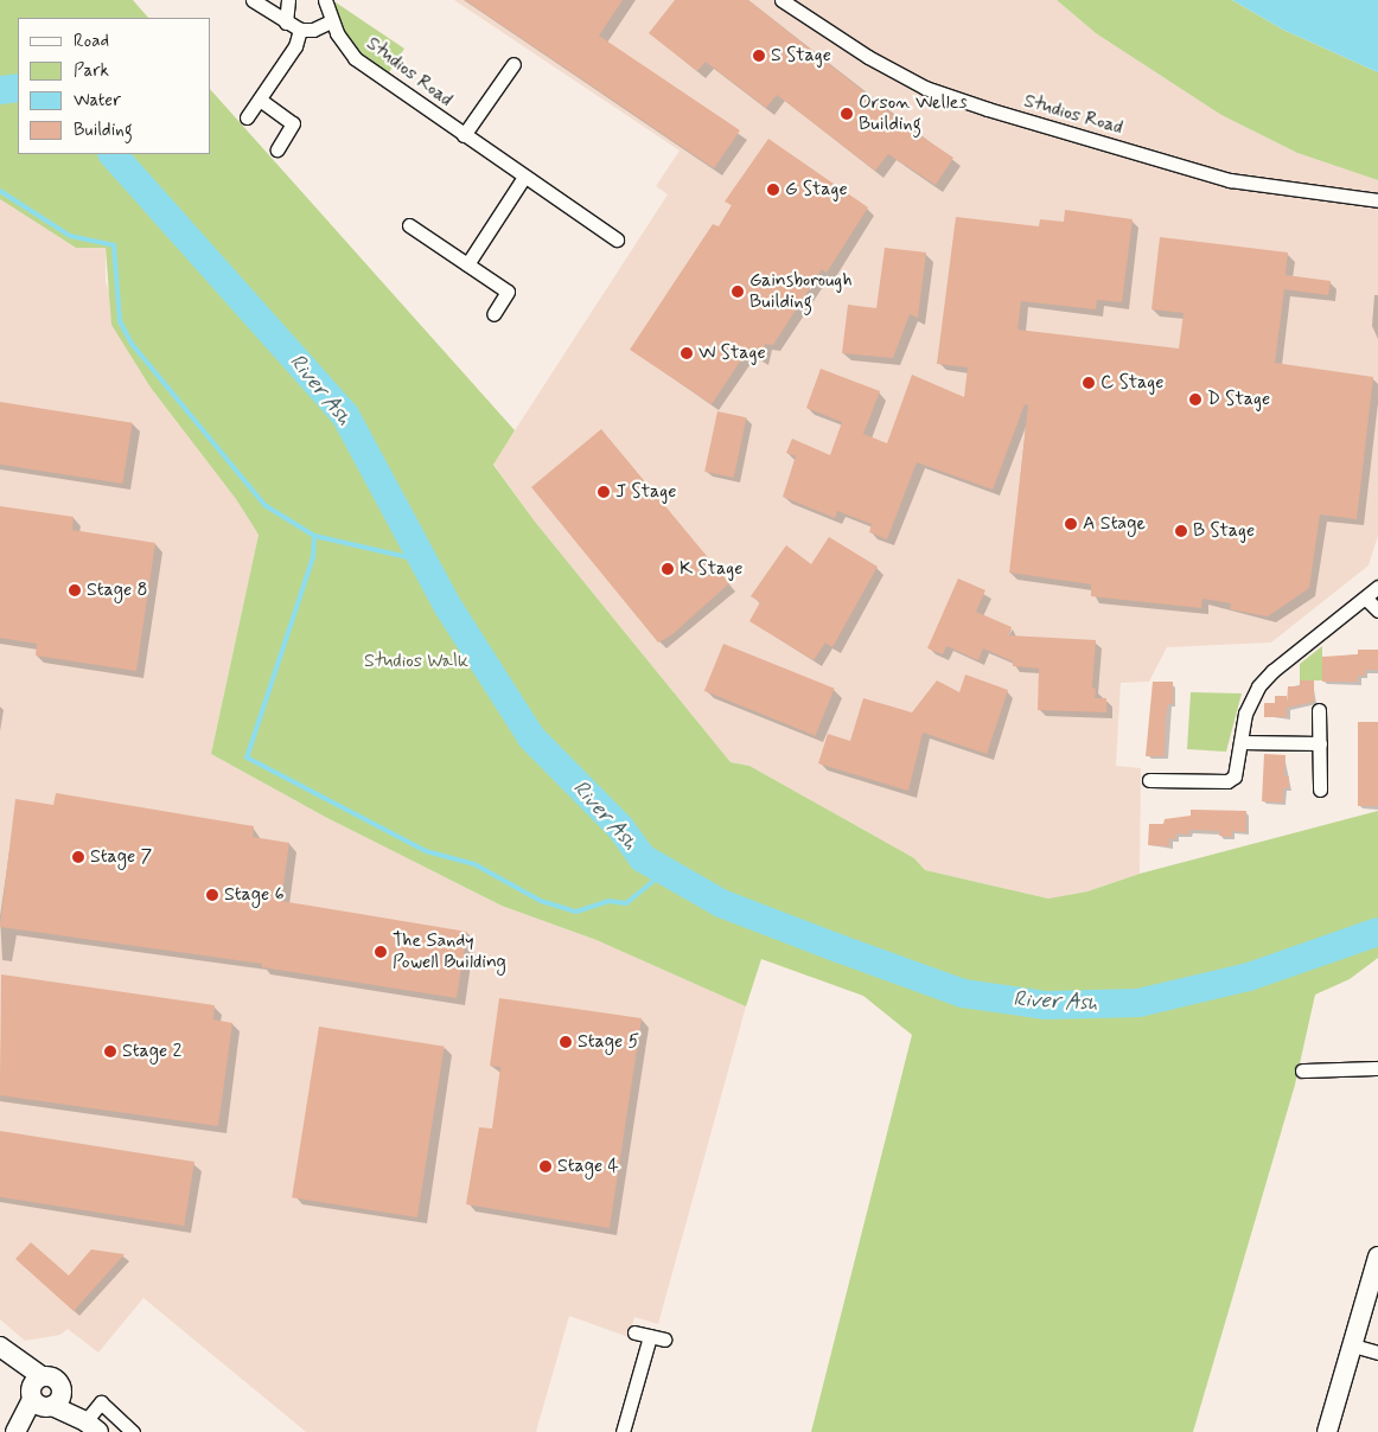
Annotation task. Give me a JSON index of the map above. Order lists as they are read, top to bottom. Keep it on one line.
{"streets":{"street":["Studios Road"]},"water":["River Ash"],"parks":["Studios Walk"],"places":["S Stage","Orson Welles Building","G Stage","Gainsborough Building","W Stage","C Stage","D Stage","J Stage","A Stage","B Stage","K Stage","Stage 8","Stage 7","Stage 6","The Sandy Powell Building","Stage 5","Stage 2","Stage 4"],"legend":["Road","Park","Water","Building"]}
